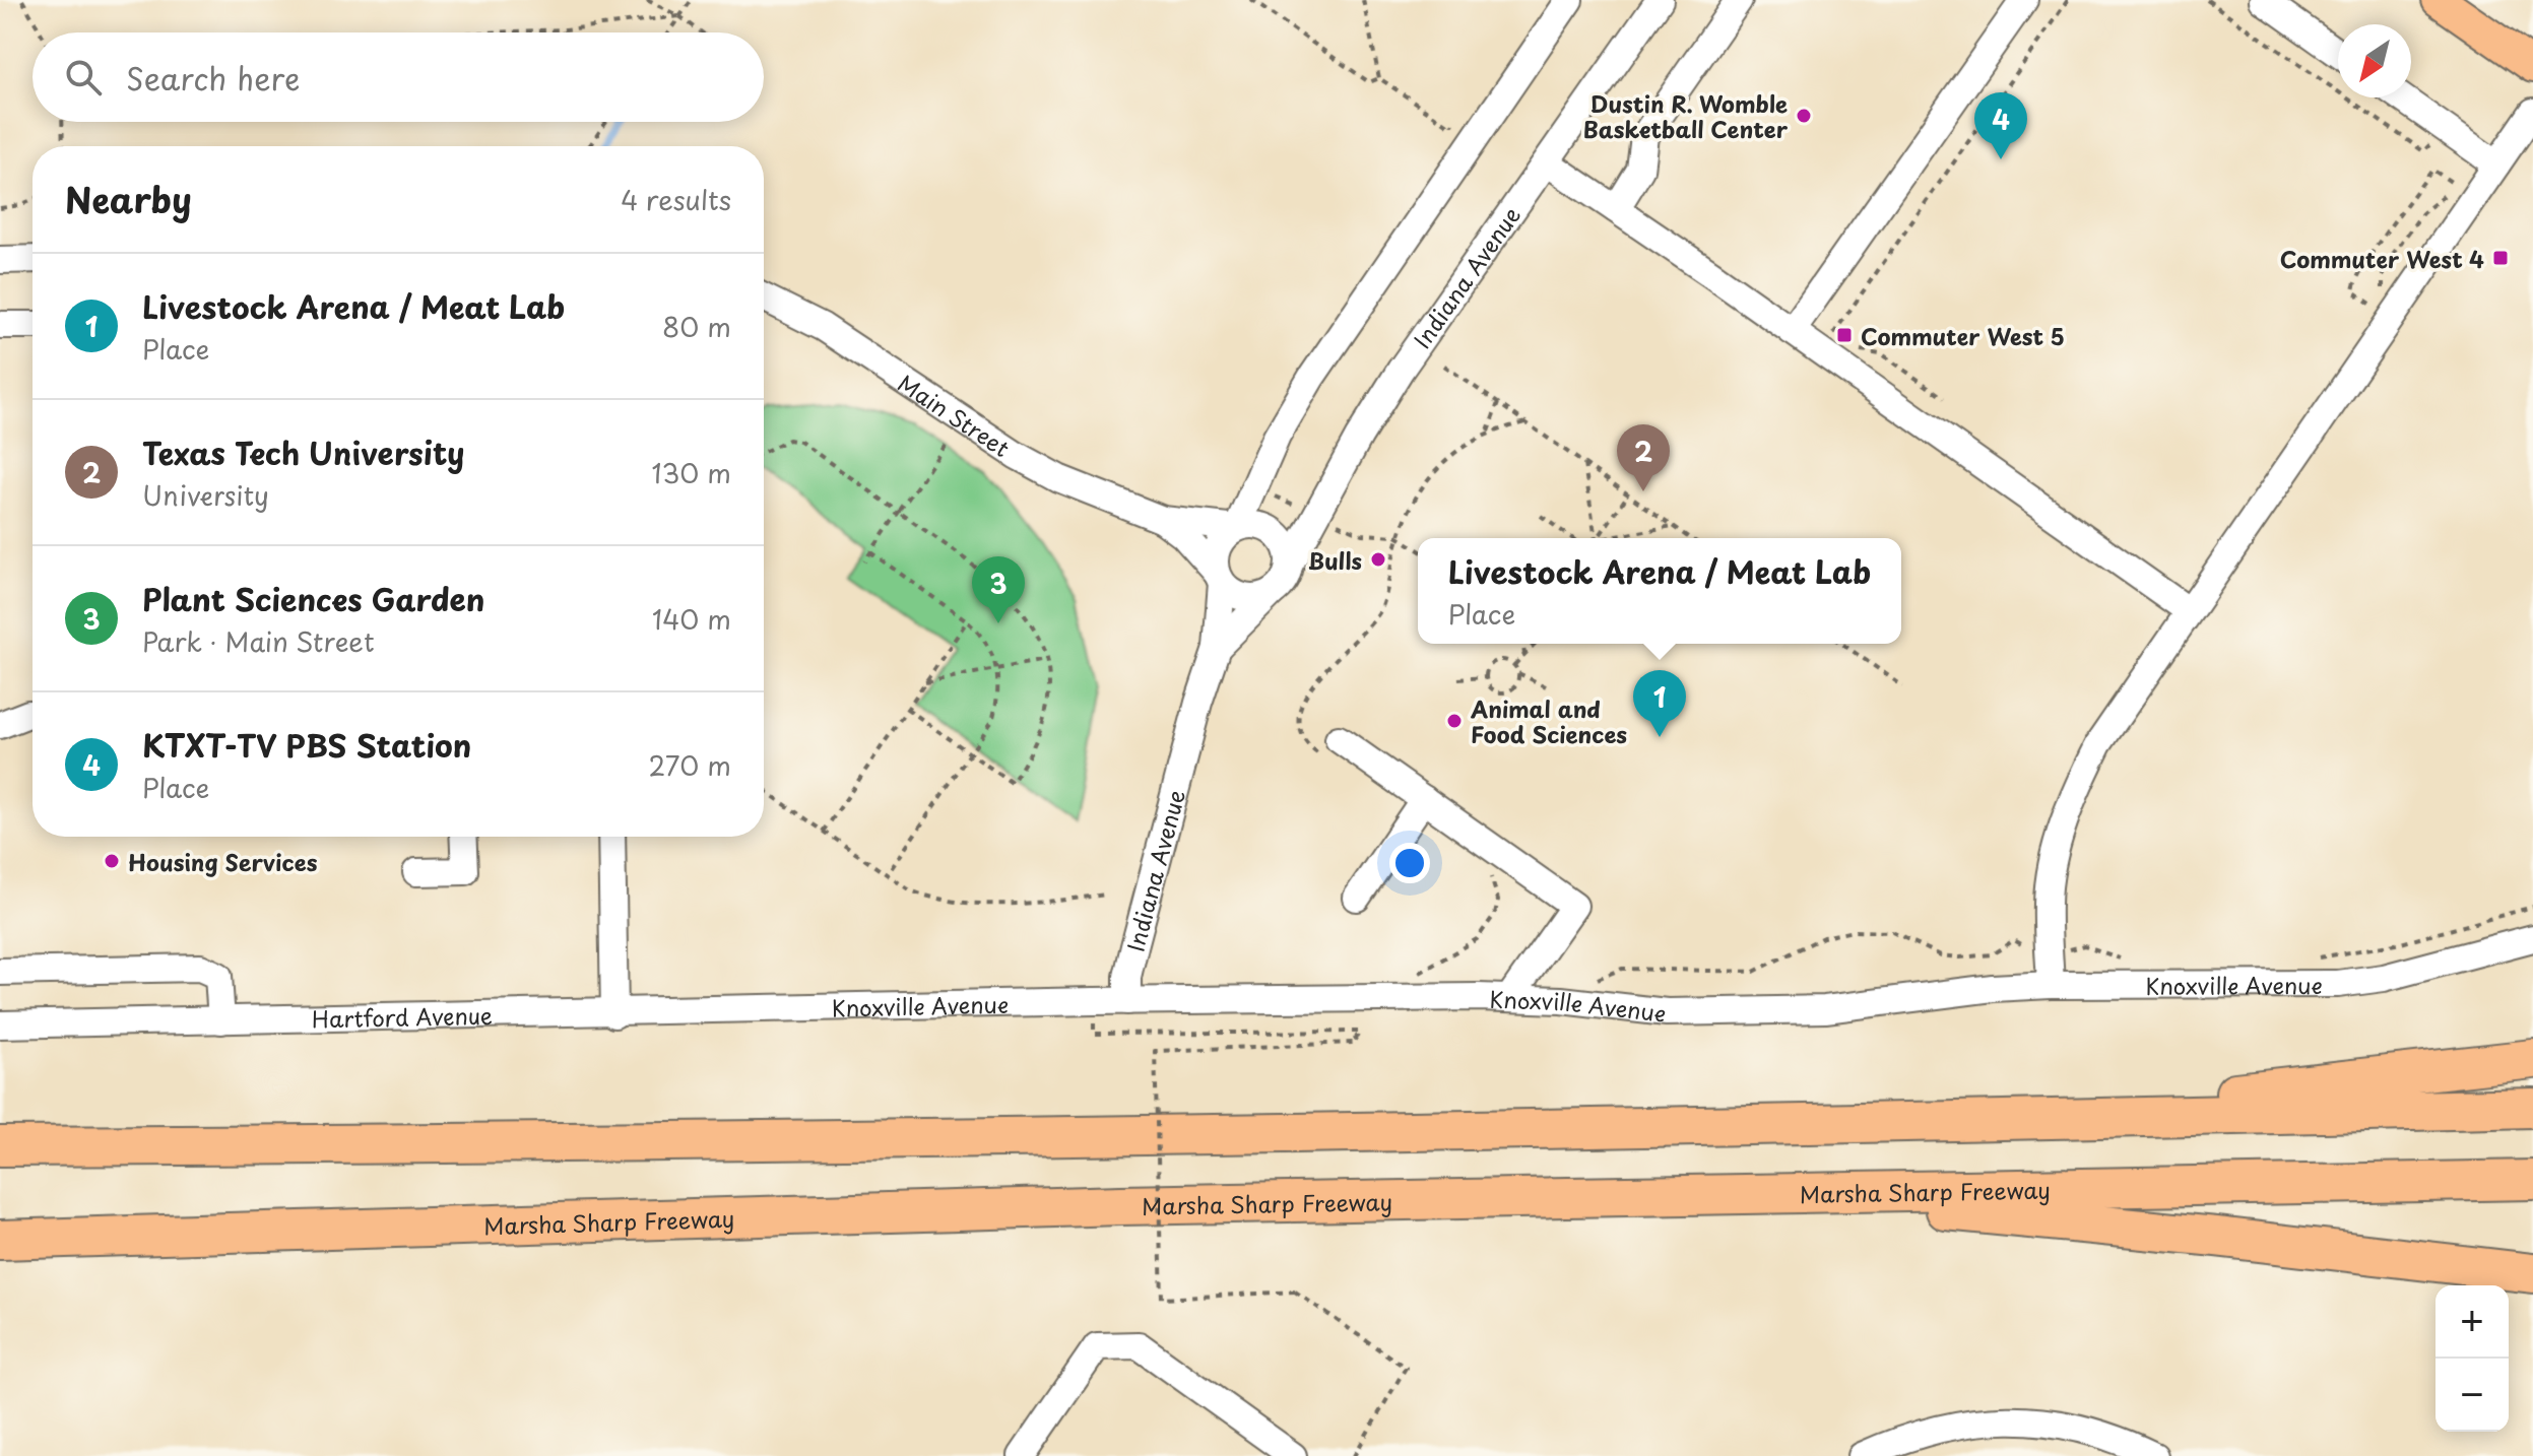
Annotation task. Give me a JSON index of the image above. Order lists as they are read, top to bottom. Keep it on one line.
{"streets":{"highway":["Marsha Sharp Freeway"],"street":["Indiana Avenue","Main Street","Knoxville Avenue","Hartford Avenue"]},"crossings":[["Indiana Avenue","Main Street"],["Indiana Avenue","Knoxville Avenue"],["Knoxville Avenue","Hartford Avenue"]],"places":{"other":["Dustin R. Womble Basketball Center","Bulls","Animal and Food Sciences","Housing Services"],"transit":["Commuter West 4","Commuter West 5"]},"north":"bottom left","page":{"search":"Search here","pins":["4","2","3","1"],"heading":["Nearby","4 results"],"list":[{"mark":"1","name":"Livestock Arena / Meat Lab","note":"Place","value":"80 m"},{"mark":"2","name":"Texas Tech University","note":"University","value":"130 m"},{"mark":"3","name":"Plant Sciences Garden","note":"Park · Main Street","value":"140 m"},{"mark":"4","name":"KTXT-TV PBS Station","note":"Place","value":"270 m"}],"popup":["Livestock Arena / Meat Lab","Place"],"map_buttons":["+","−"]}}
